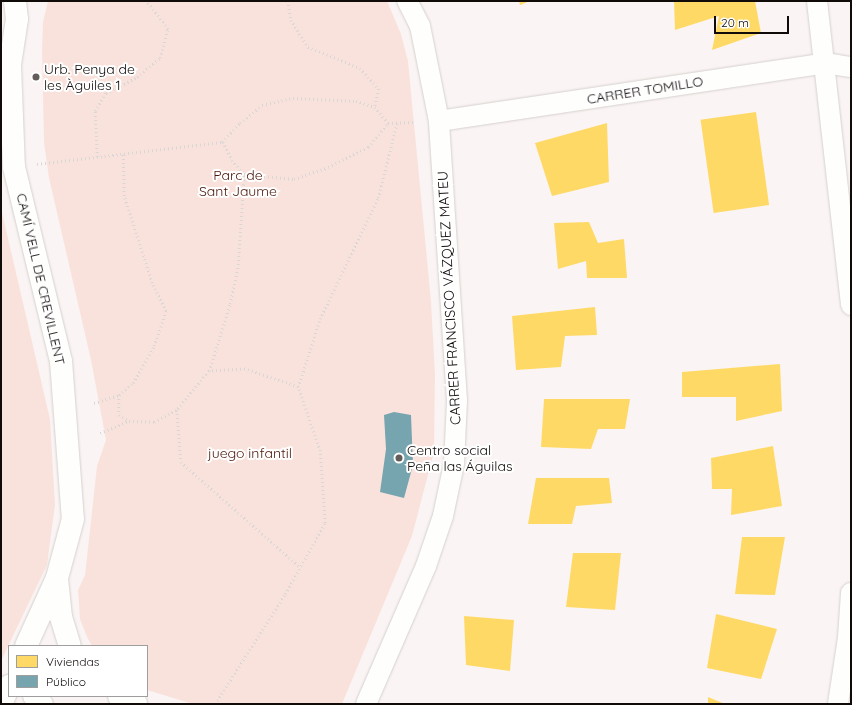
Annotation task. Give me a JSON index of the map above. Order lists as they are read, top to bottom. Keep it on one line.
{"streets":{"street":["CARRER TOMILLO","CAMÍ VELL DE CREVILLENT","CARRER FRANCISCO VÁZQUEZ MATEU"]},"crossings":[["CARRER TOMILLO","CARRER FRANCISCO VÁZQUEZ MATEU"]],"parks":["Parc de Sant Jaume","juego infantil"],"places":["Urb. Penya de les Àguiles 1","Centro social Peña las Águilas"],"legend":["Viviendas","Público"],"scale_bar":"20 m"}
